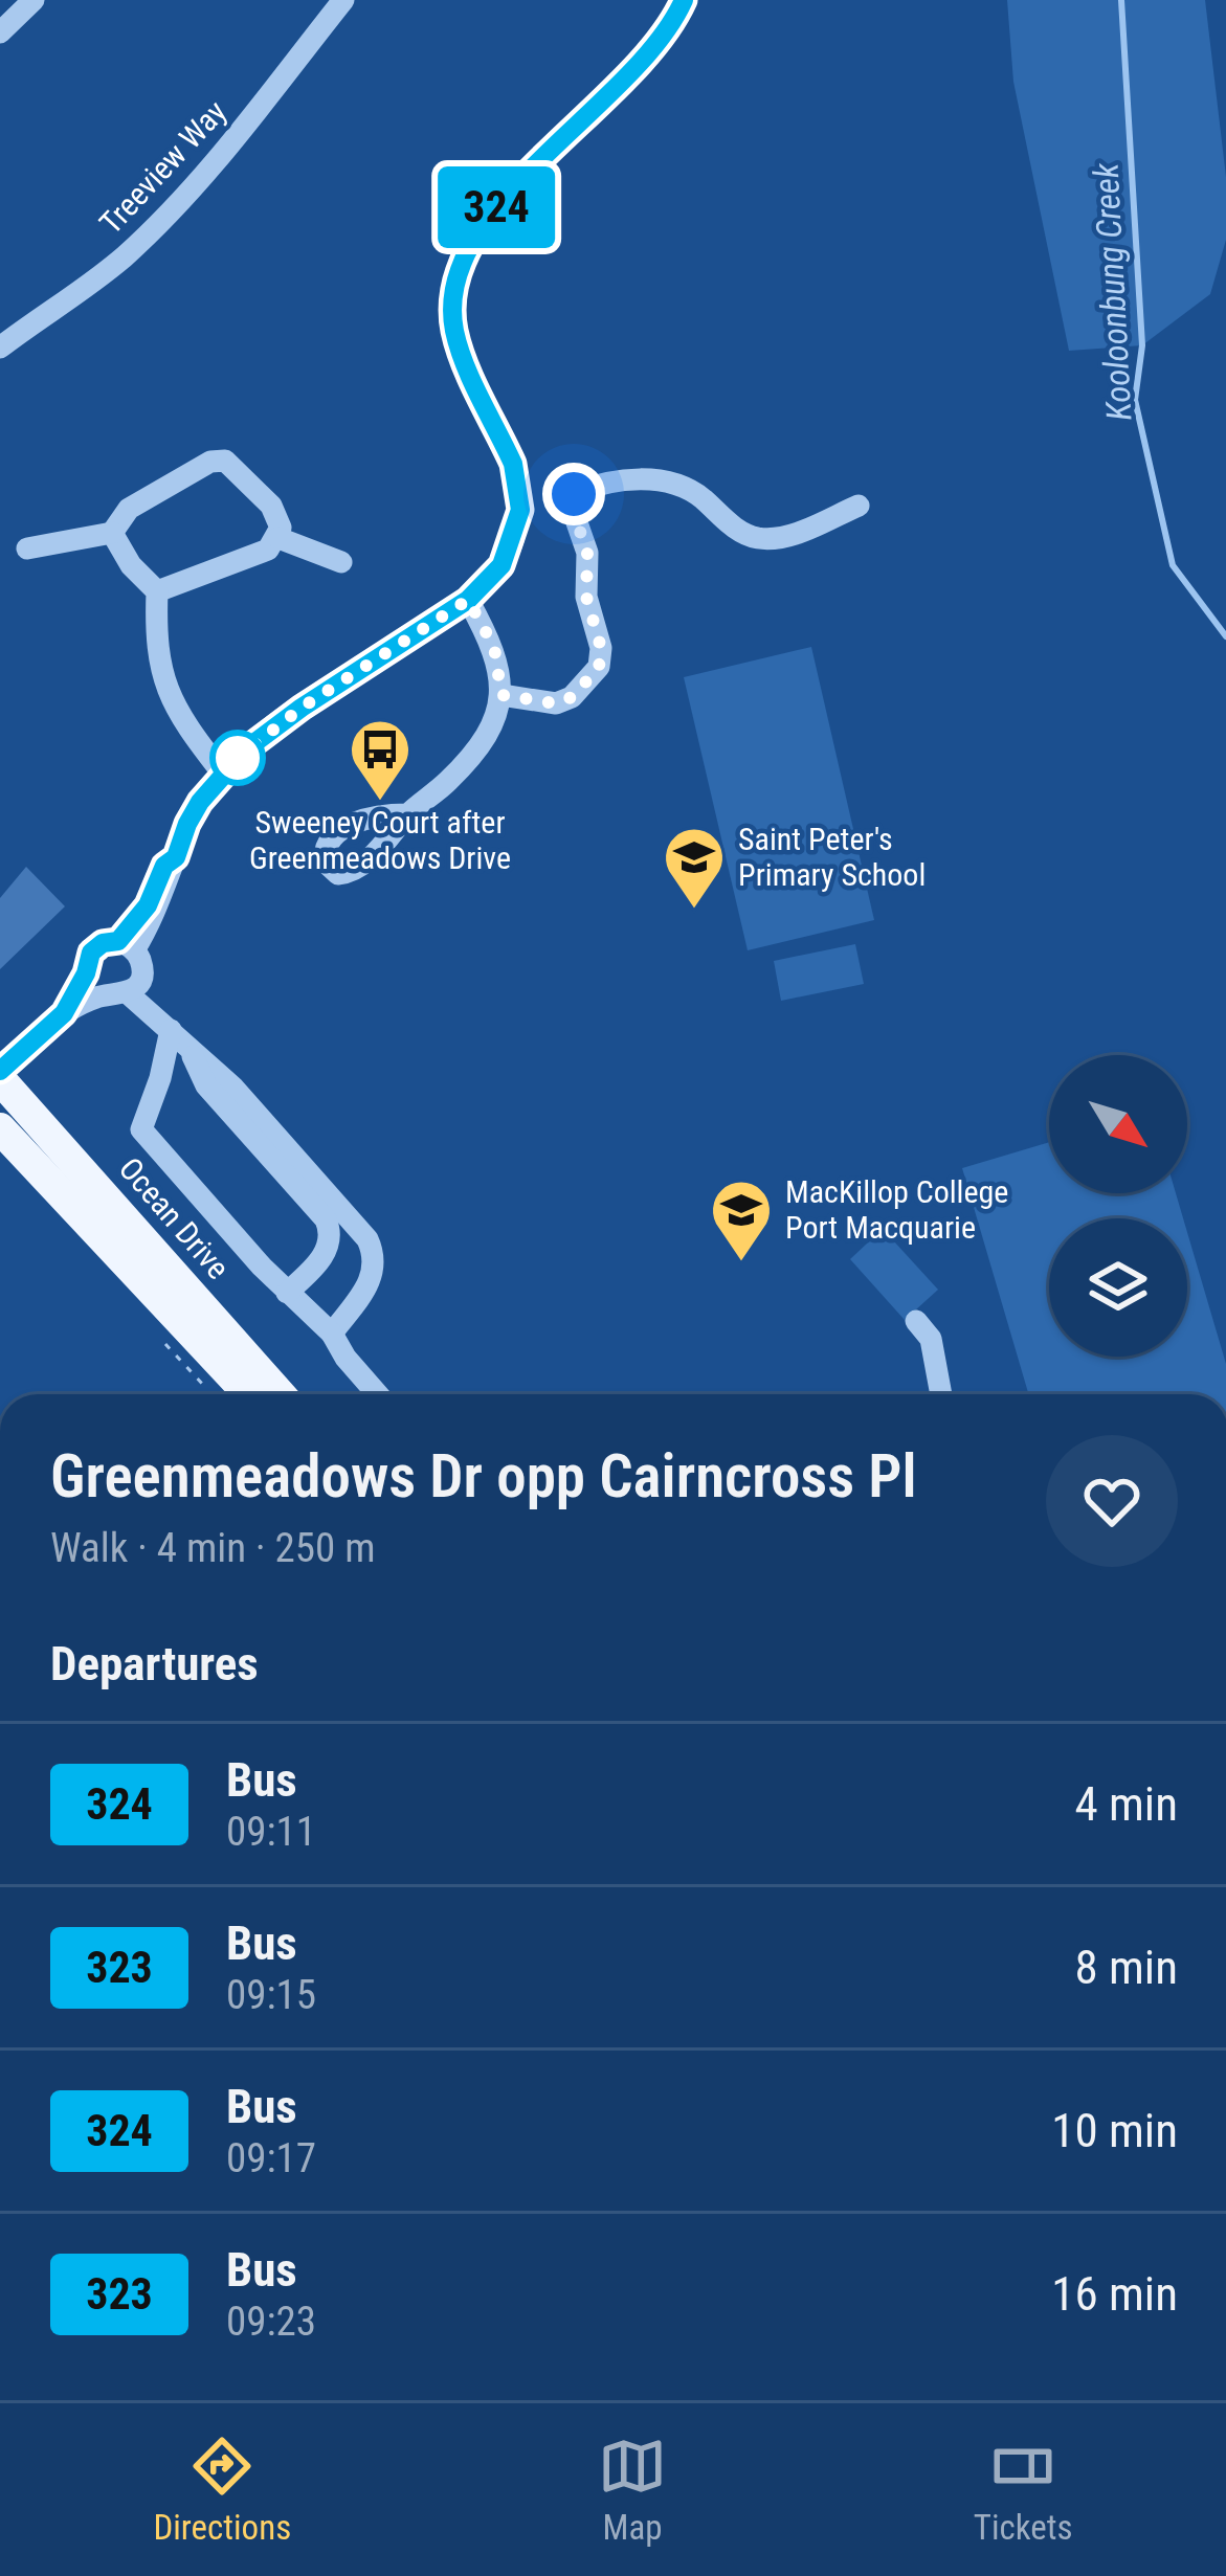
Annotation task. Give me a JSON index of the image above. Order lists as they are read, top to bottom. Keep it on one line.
{"streets":{"main road":["Ocean Drive"],"street":["Treeview Way"]},"water":["Kooloonbung Creek"],"places":{"bus stop":["Sweeney Court after Greenmeadows Drive"],"school or university":["Saint Peter's Primary School","MacKillop College Port Macquarie"]},"lines":["bus line 324"],"north":"bottom right","page":{"on_map":"324","heading":[["Greenmeadows Dr opp Cairncross Pl","Walk · 4 min · 250 m"],"Departures"],"list":[{"mark":"324","name":"Bus","note":"09:11","value":"4 min"},{"mark":"323","name":"Bus","note":"09:15","value":"8 min"},{"mark":"324","name":"Bus","note":"09:17","value":"10 min"},{"mark":"323","name":"Bus","note":"09:23","value":"16 min"}],"tabs":["Directions","Map","Tickets"]}}
